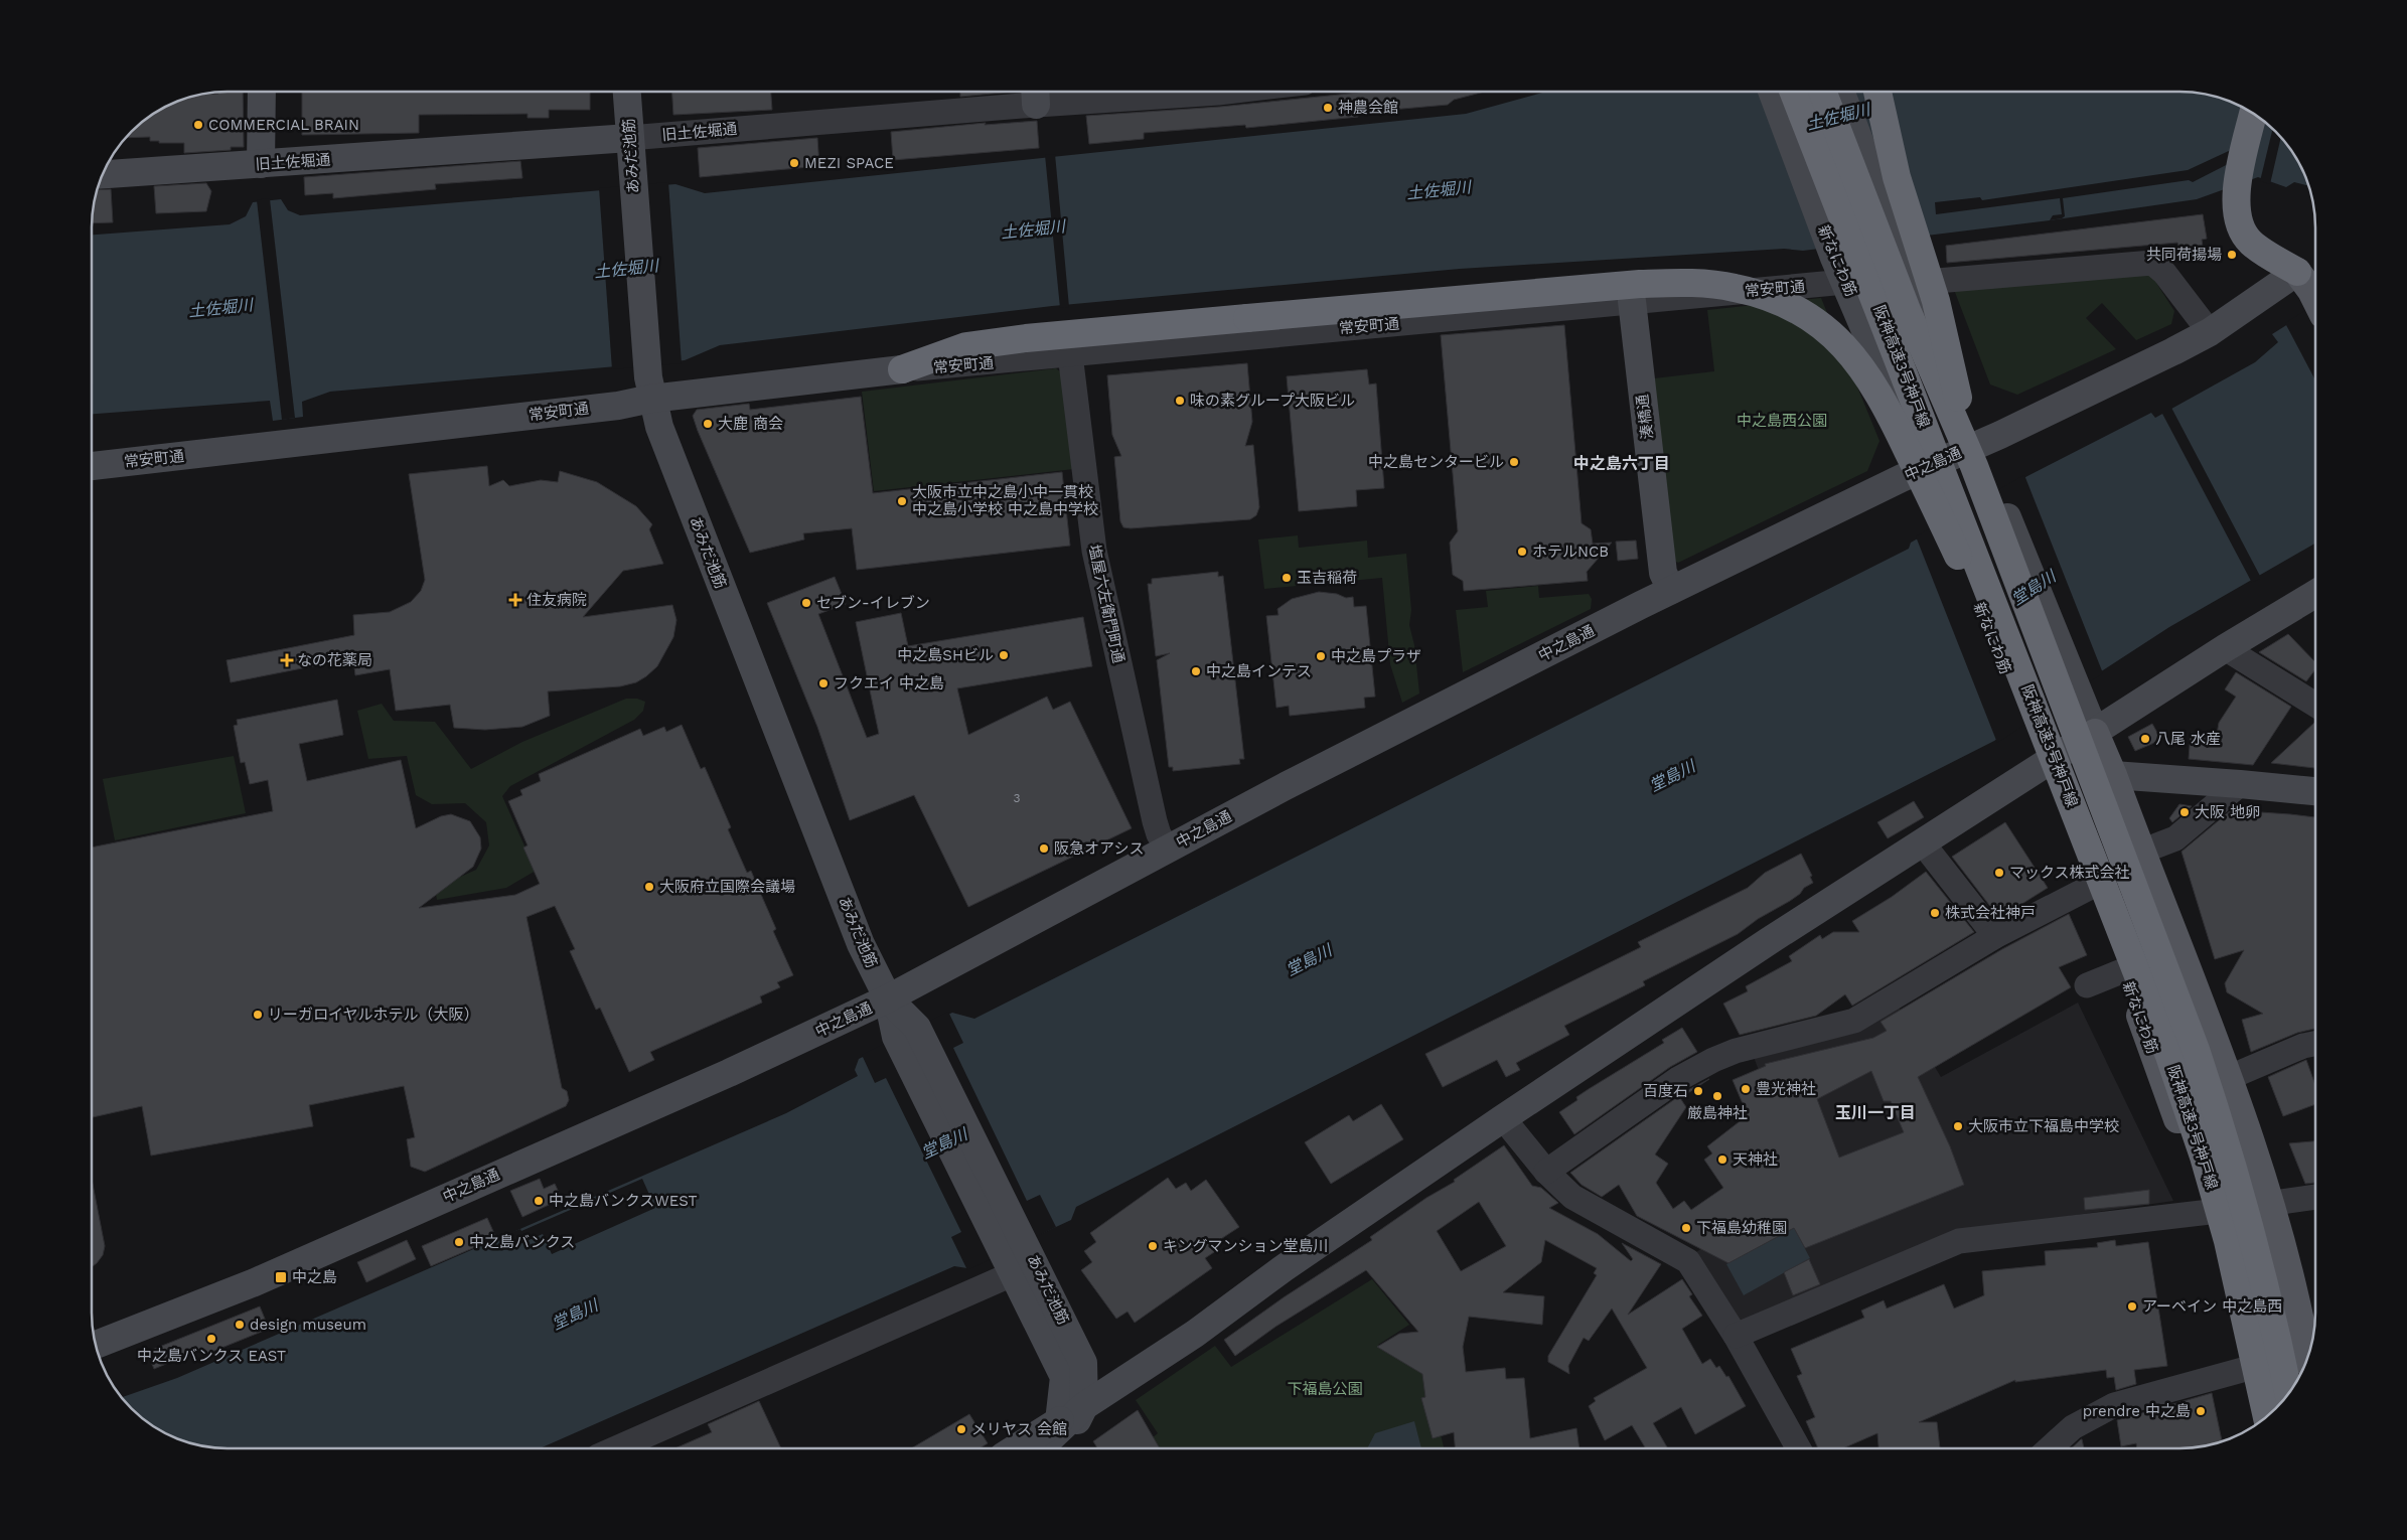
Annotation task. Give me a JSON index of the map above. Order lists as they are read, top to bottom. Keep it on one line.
{"streets":{"highway":["阪神高速3号神戸線"],"main road":["新なにわ筋"],"street":["旧土佐堀通","あみだ池筋","常安町通","湊橋通","中之島通","塩屋六左衛門町通"]},"crossings":[["旧土佐堀通","あみだ池筋"],["あみだ池筋","常安町通"],["あみだ池筋","中之島通"],["新なにわ筋","常安町通"],["新なにわ筋","阪神高速3号神戸線"],["新なにわ筋","中之島通"],["常安町通","湊橋通"],["常安町通","塩屋六左衛門町通"],["阪神高速3号神戸線","中之島通"],["湊橋通","中之島通"],["中之島通","塩屋六左衛門町通"]],"districts":["中之島六丁目","玉川一丁目"],"water":["土佐堀川","堂島川"],"parks":["中之島西公園","下福島公園"],"places":{"other":["神農会館","COMMERCIAL BRAIN","MEZI SPACE","共同荷揚場","味の素グループ大阪ビル","大鹿 商会","中之島センタービル","大阪市立中之島小中一貫校 中之島小学校 中之島中学校","ホテルNCB","玉吉稲荷","セブン-イレブン","中之島SHビル","中之島プラザ","中之島インテス","フクエイ 中之島","八尾 水産","大阪 地卵","阪急オアシス","マックス株式会社","大阪府立国際会議場","株式会社神戸","リーガロイヤルホテル（大阪）","豊光神社","百度石","厳島神社","大阪市立下福島中学校","天神社","中之島バンクスWEST","下福島幼稚園","中之島バンクス","キングマンション堂島川","アーベイン 中之島西","design museum","中之島バンクス EAST","prendre 中之島","メリヤス 会館"],"health":["住友病院","なの花薬局"],"transit":["中之島"]},"house_numbers":["3"]}
